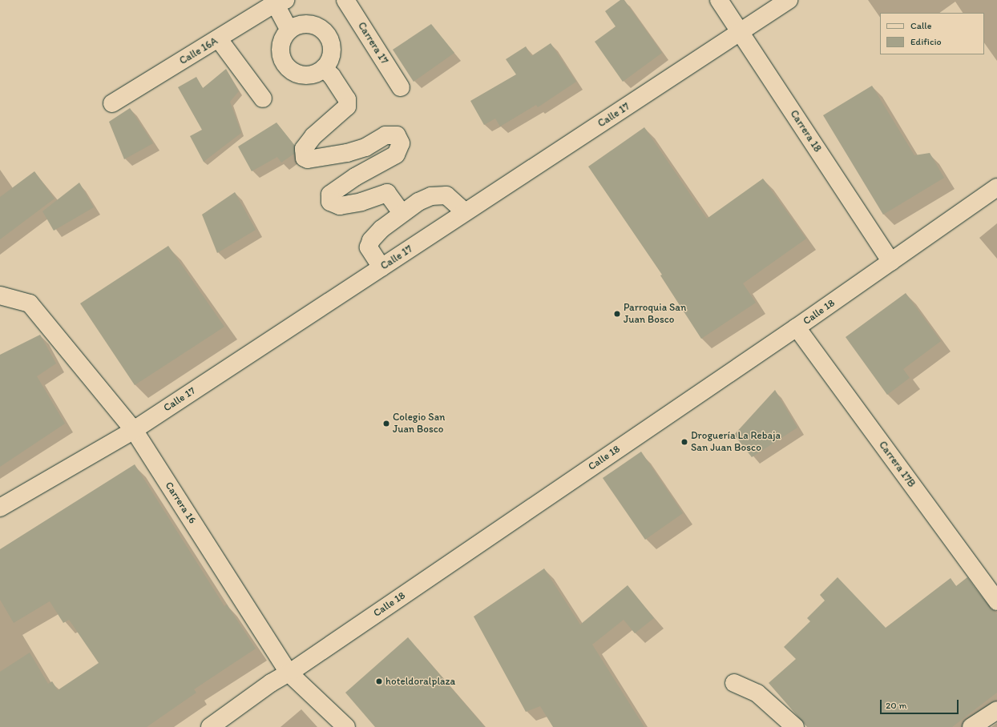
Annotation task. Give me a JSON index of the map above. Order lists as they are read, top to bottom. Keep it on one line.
{"streets":{"street":["Carrera 17","Calle 16A","Calle 17","Carrera 18","Calle 18","Carrera 17B","Carrera 16"]},"crossings":[["Calle 17","Carrera 18"],["Calle 17","Carrera 16"],["Carrera 18","Calle 18"],["Calle 18","Carrera 17B"],["Calle 18","Carrera 16"]],"places":["Parroquia San Juan Bosco","Colegio San Juan Bosco","Droguería La Rebaja San Juan Bosco","hoteldoralplaza"],"legend":["Calle","Edificio"],"scale_bar":"20 m"}
